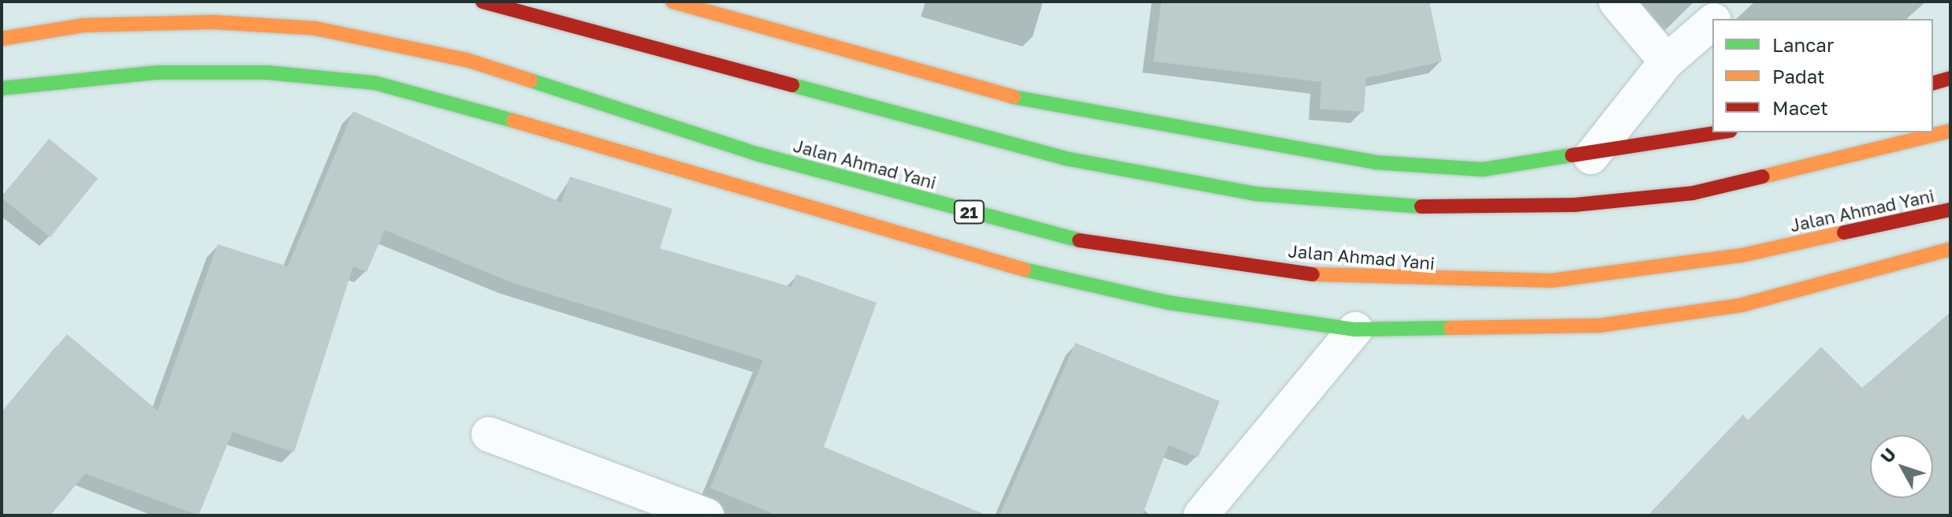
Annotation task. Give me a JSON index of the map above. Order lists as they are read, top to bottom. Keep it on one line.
{"streets":{"main road":["Jalan Ahmad Yani","21"]},"legend":["Lancar","Padat","Macet"],"north":"top left"}
